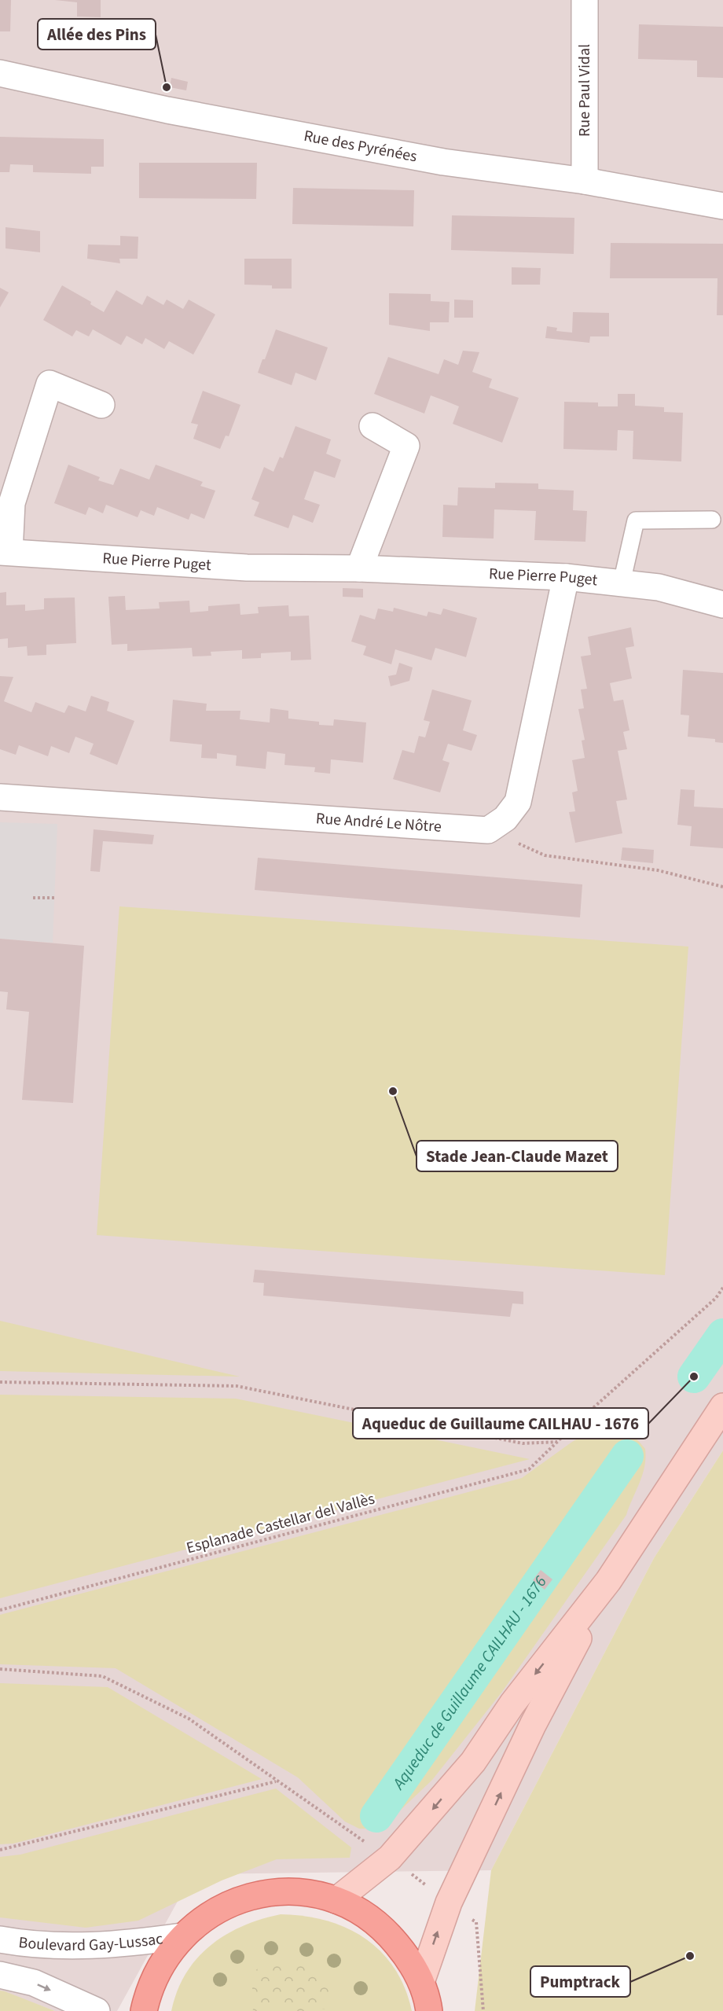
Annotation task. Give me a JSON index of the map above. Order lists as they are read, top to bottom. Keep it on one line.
{"streets":{"street":["Rue Paul Vidal","Rue des Pyrénées","Rue Pierre Puget","Rue André Le Nôtre","Boulevard Gay-Lussac"],"path":["Esplanade Castellar del Vallès"]},"crossings":[["Rue Paul Vidal","Rue des Pyrénées"]],"water":["Aqueduc de Guillaume CAILHAU - 1676"],"places":["Allée des Pins","Stade Jean-Claude Mazet","Aqueduc de Guillaume CAILHAU - 1676","Pumptrack"]}
